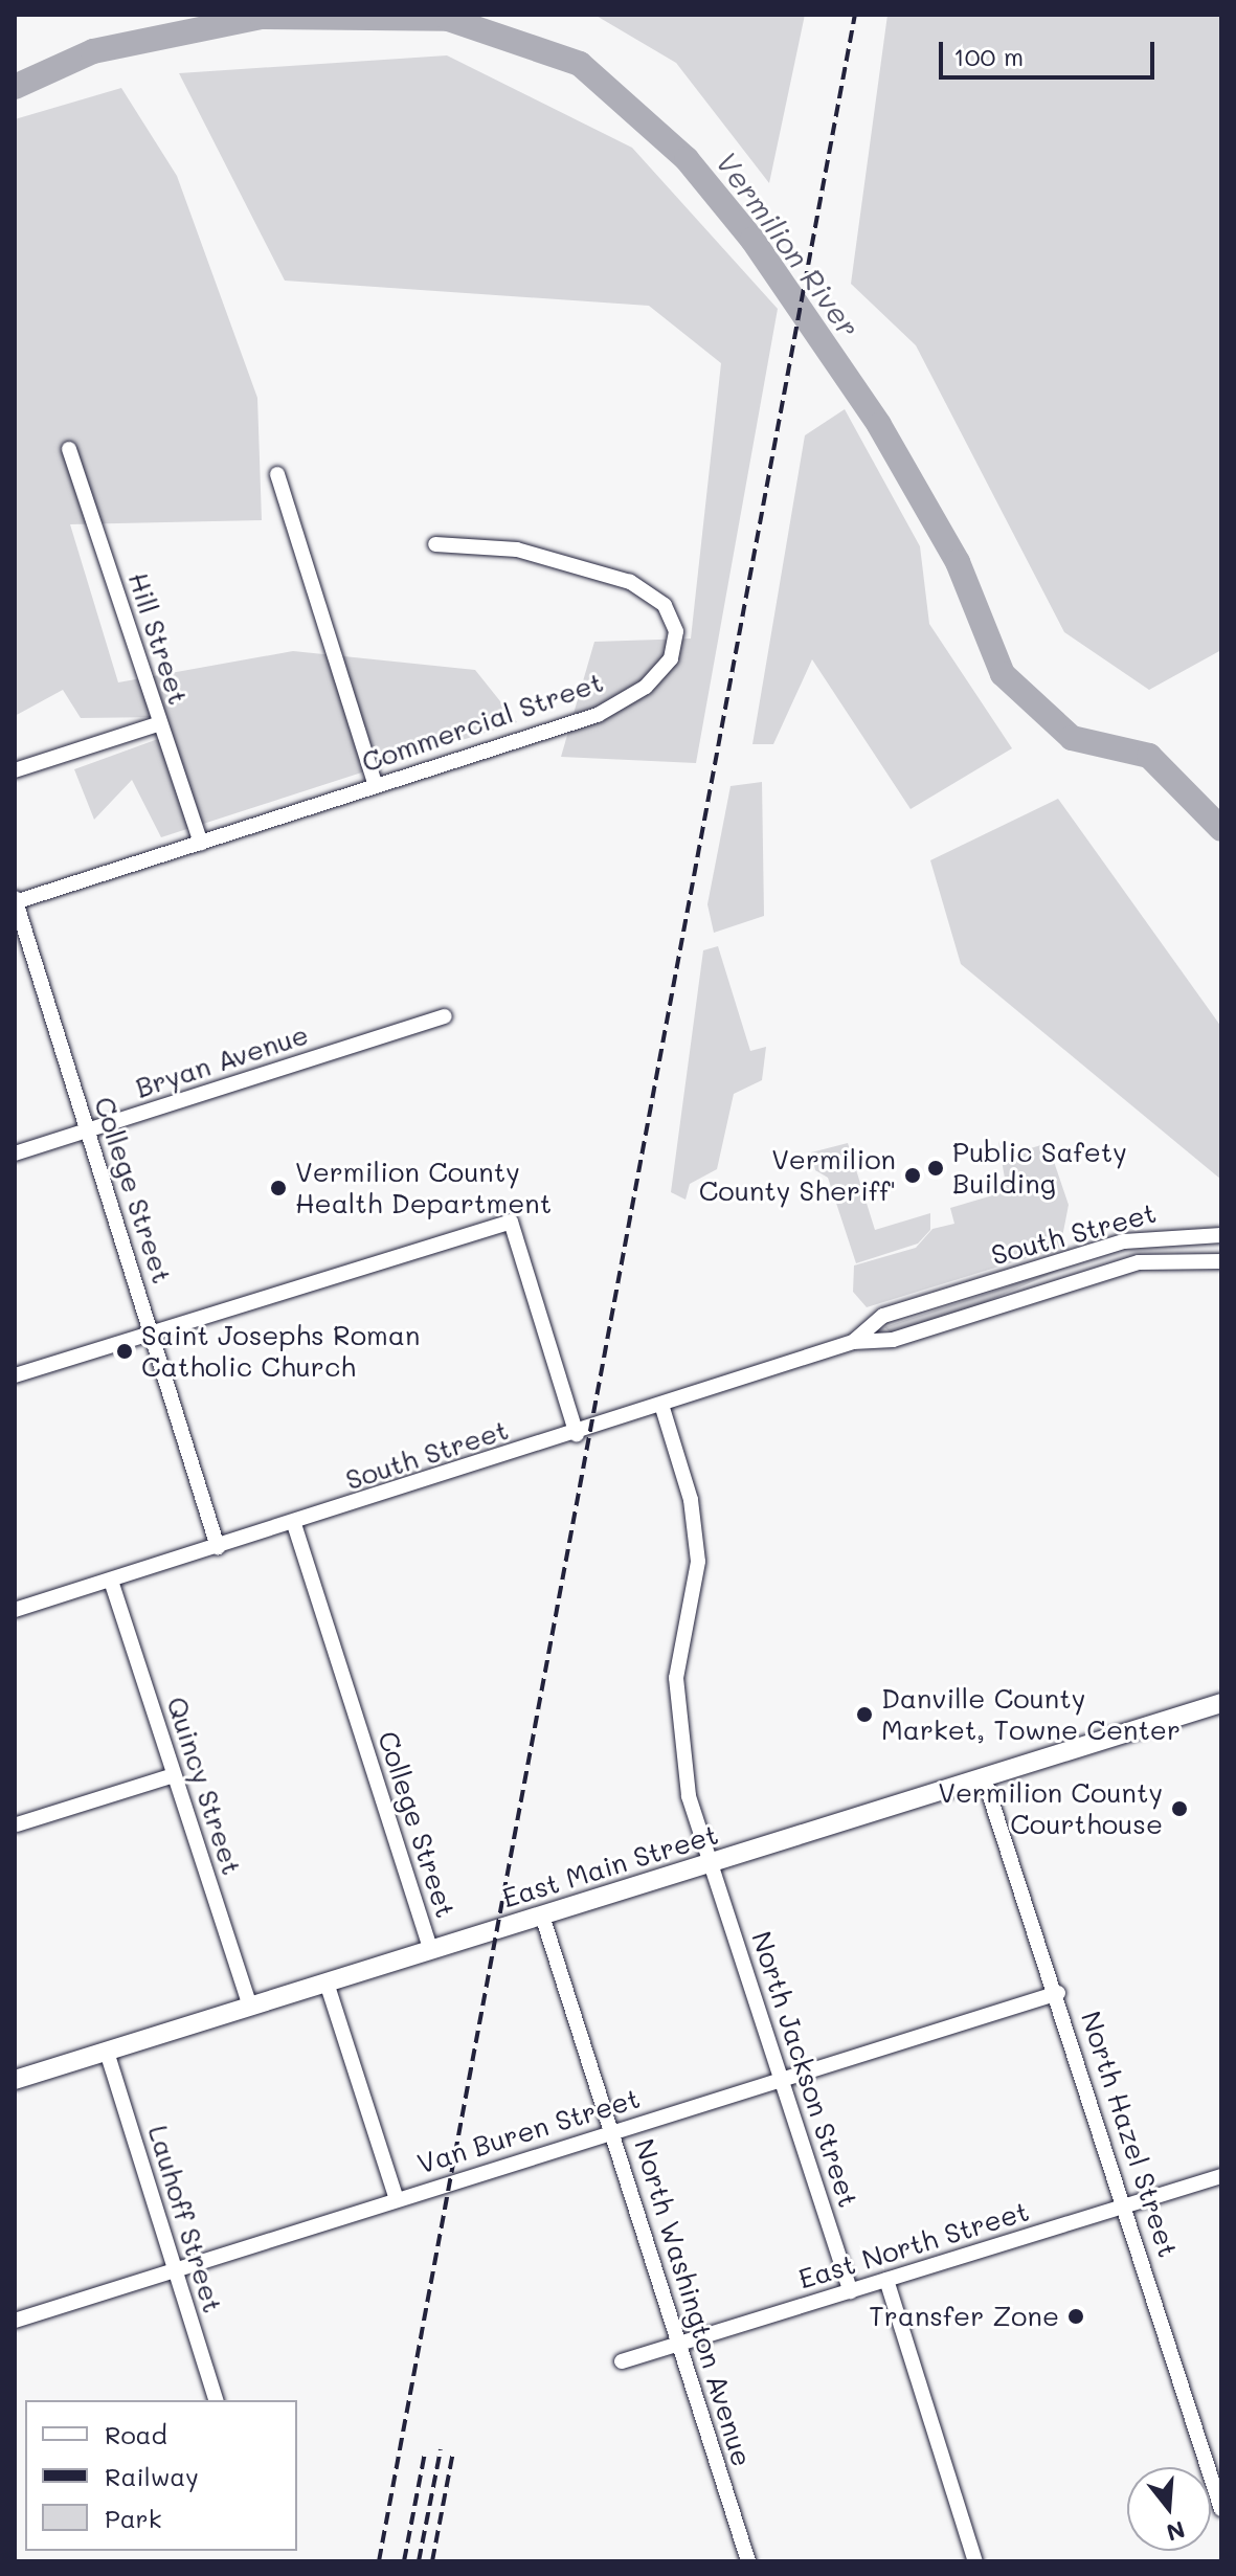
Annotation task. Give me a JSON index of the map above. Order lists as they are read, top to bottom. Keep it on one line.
{"streets":{"main road":["East Main Street"],"street":["Hill Street","Commercial Street","Bryan Avenue","College Street","South Street","Quincy Street","North Jackson Street","Van Buren Street","North Hazel Street","Lauhoff Street","East North Street","North Washington Avenue"]},"crossings":[["Hill Street","Commercial Street"],["Commercial Street","College Street"],["Bryan Avenue","College Street"],["College Street","South Street"],["College Street","East Main Street"],["South Street","Quincy Street"],["South Street","North Jackson Street"],["Quincy Street","East Main Street"],["East Main Street","North Jackson Street"],["East Main Street","North Hazel Street"],["East Main Street","Lauhoff Street"],["East Main Street","North Washington Avenue"],["North Jackson Street","Van Buren Street"],["North Jackson Street","East North Street"],["Van Buren Street","North Hazel Street"],["Van Buren Street","Lauhoff Street"],["Van Buren Street","North Washington Avenue"],["North Hazel Street","East North Street"],["East North Street","North Washington Avenue"]],"water":["Vermilion River"],"places":["Public Safety Building","Vermilion County Sheriff'","Vermilion County Health Department","Saint Josephs Roman Catholic Church","Danville County Market, Towne Center","Vermilion County Courthouse","Transfer Zone"],"legend":["Road","Railway","Park"],"scale_bar":"100 m","north":"bottom"}
